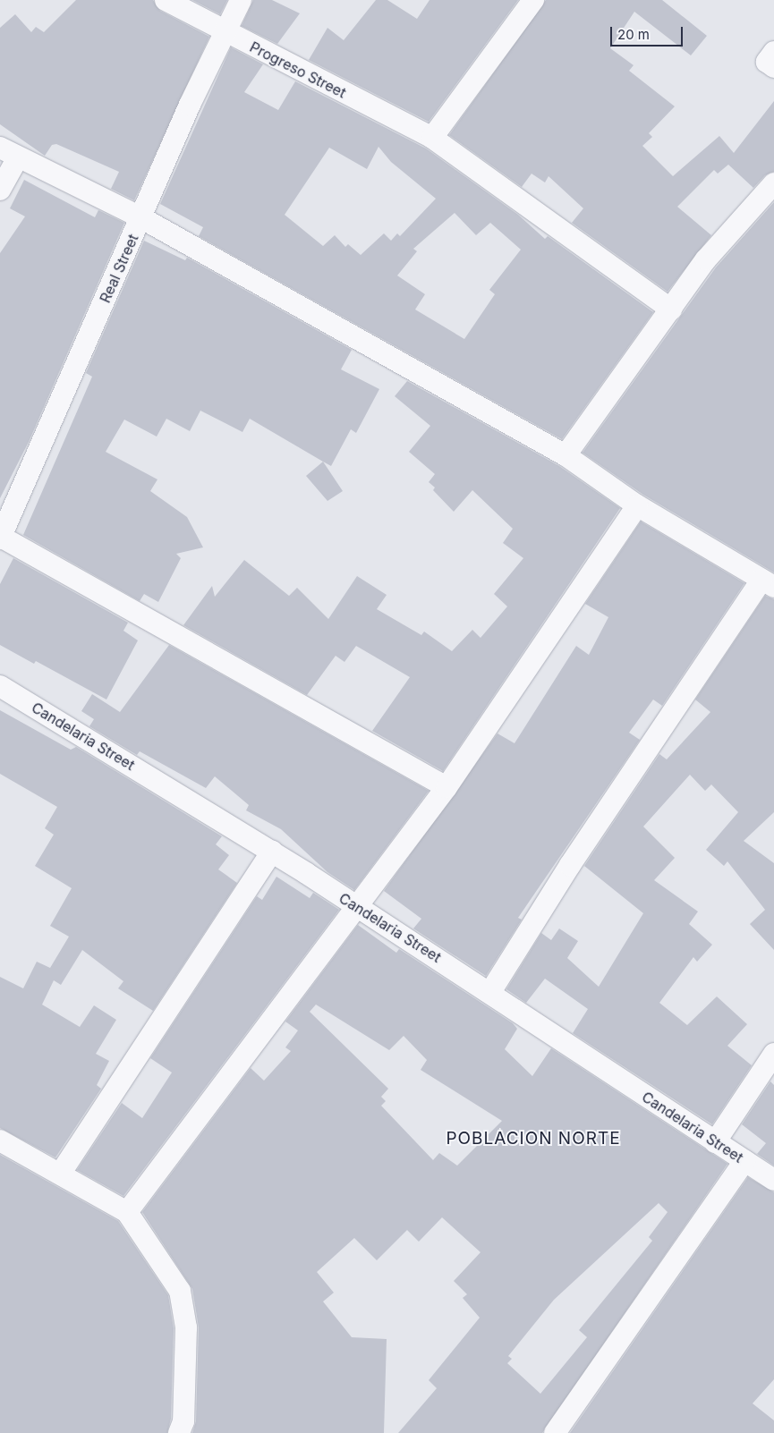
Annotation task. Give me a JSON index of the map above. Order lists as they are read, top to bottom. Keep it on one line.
{"streets":{"street":["Progreso Street","Real Street","Candelaria Street"]},"crossings":[["Progreso Street","Real Street"]],"districts":["POBLACION NORTE"],"scale_bar":"20 m"}
